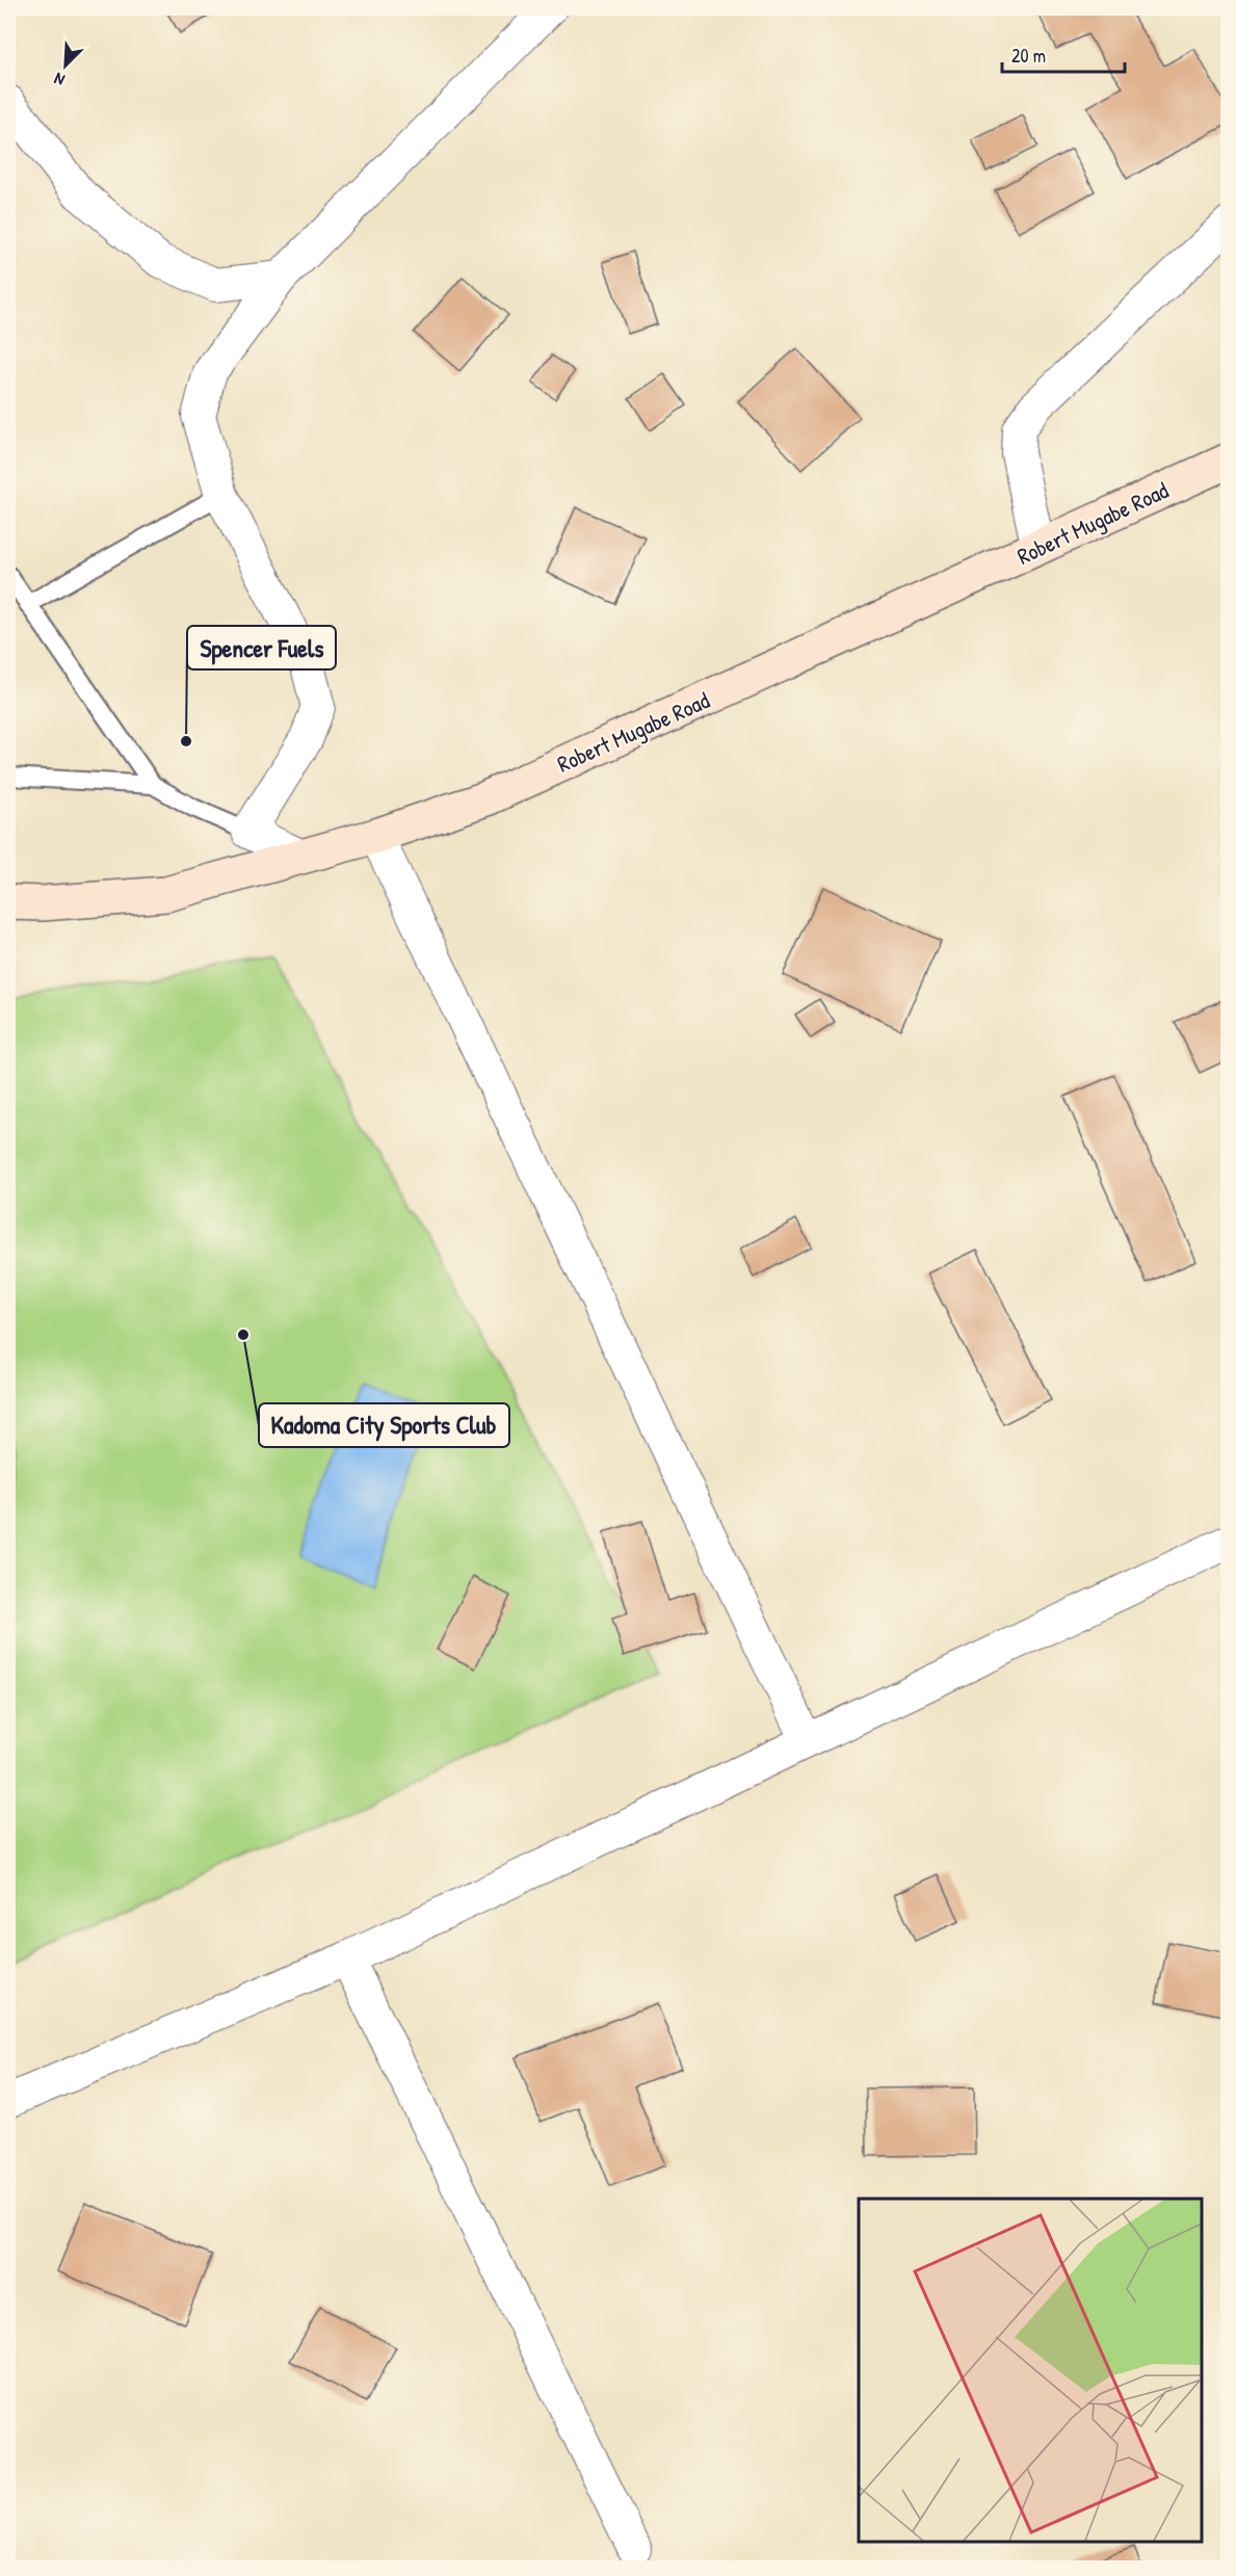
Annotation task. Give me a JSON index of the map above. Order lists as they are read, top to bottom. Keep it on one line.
{"streets":{"street":["Robert Mugabe Road"]},"places":["Spencer Fuels","Kadoma City Sports Club"],"scale_bar":"20 m","north":"bottom left"}
